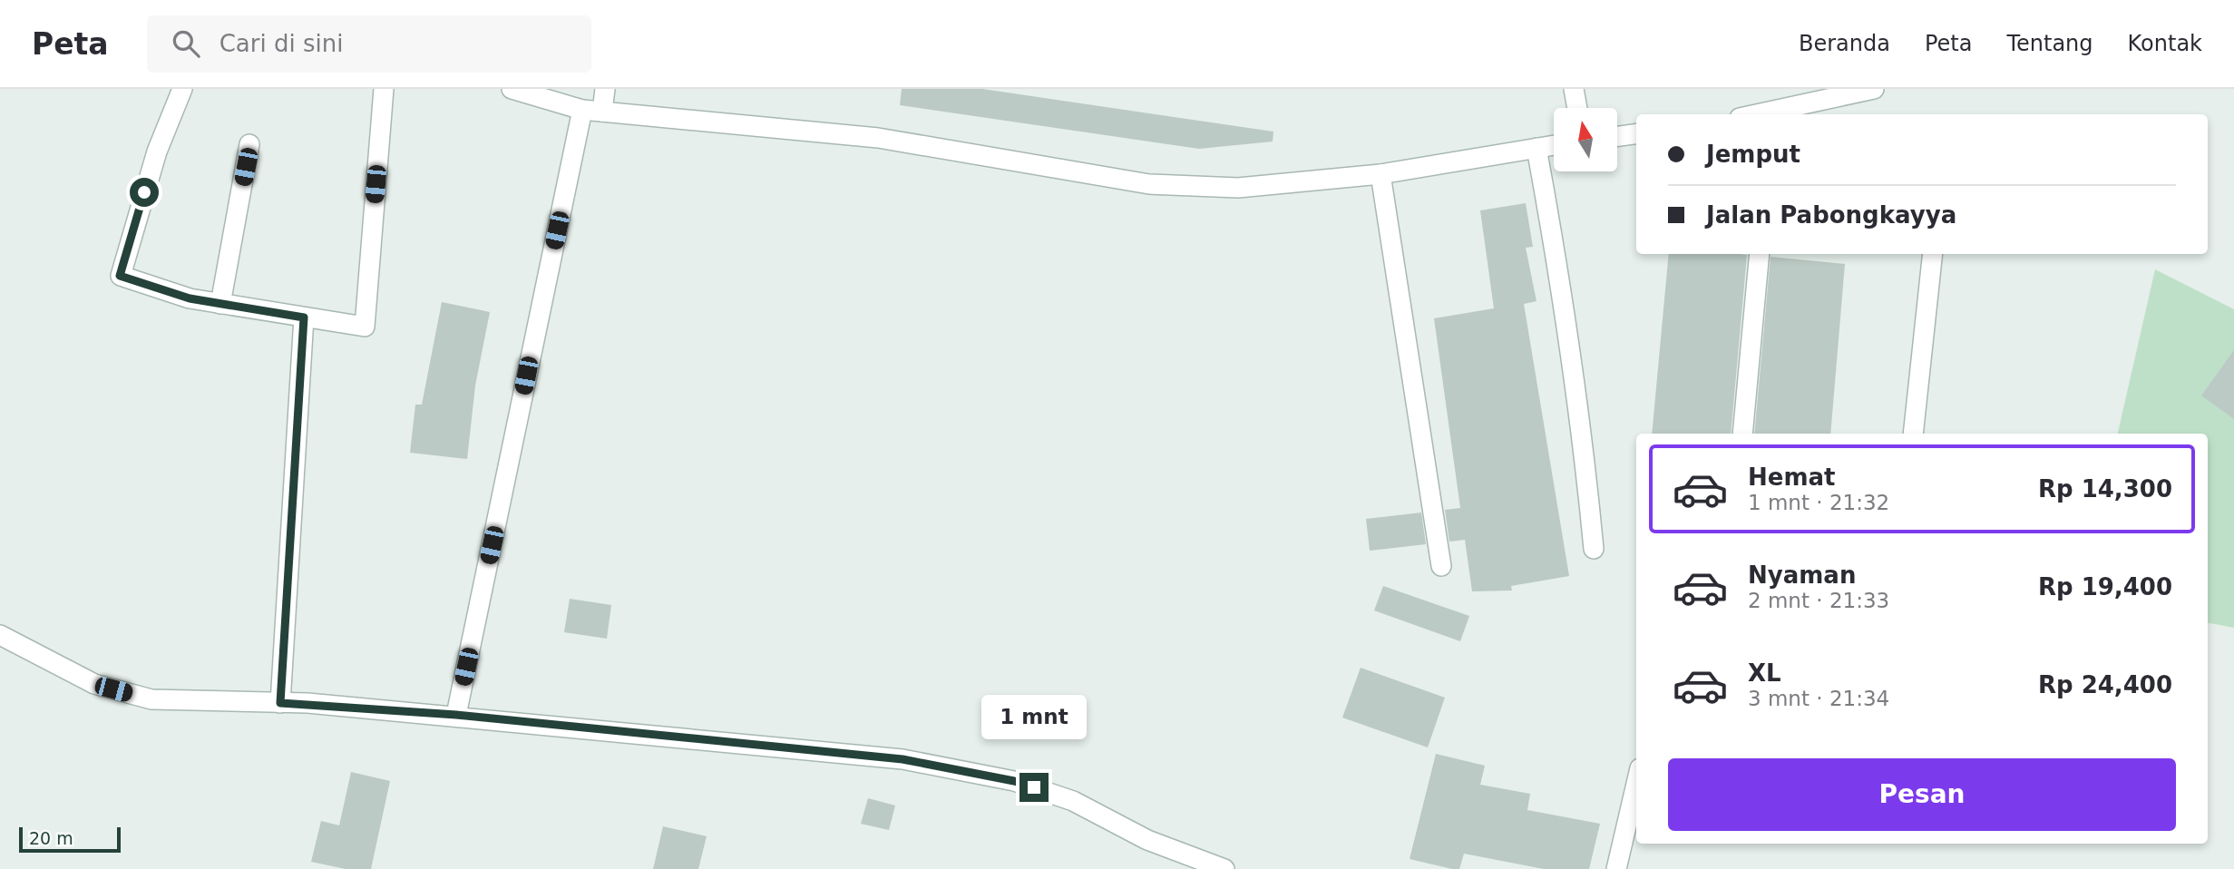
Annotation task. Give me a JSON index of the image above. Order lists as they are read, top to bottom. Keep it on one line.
{"scale_bar":"20 m","north":"top","page":{"header":"Peta","search":"Cari di sini","nav":["Beranda","Peta","Tentang","Kontak"],"banner":["Jemput","Jalan Pabongkayya"],"list":[{"name":"Hemat","note":"1 mnt · 21:32","value":"Rp 14,300"},{"name":"Nyaman","note":"2 mnt · 21:33","value":"Rp 19,400"},{"name":"XL","note":"3 mnt · 21:34","value":"Rp 24,400"}],"bubble":"1 mnt","buttons":"Pesan","scale":"20 m"}}
